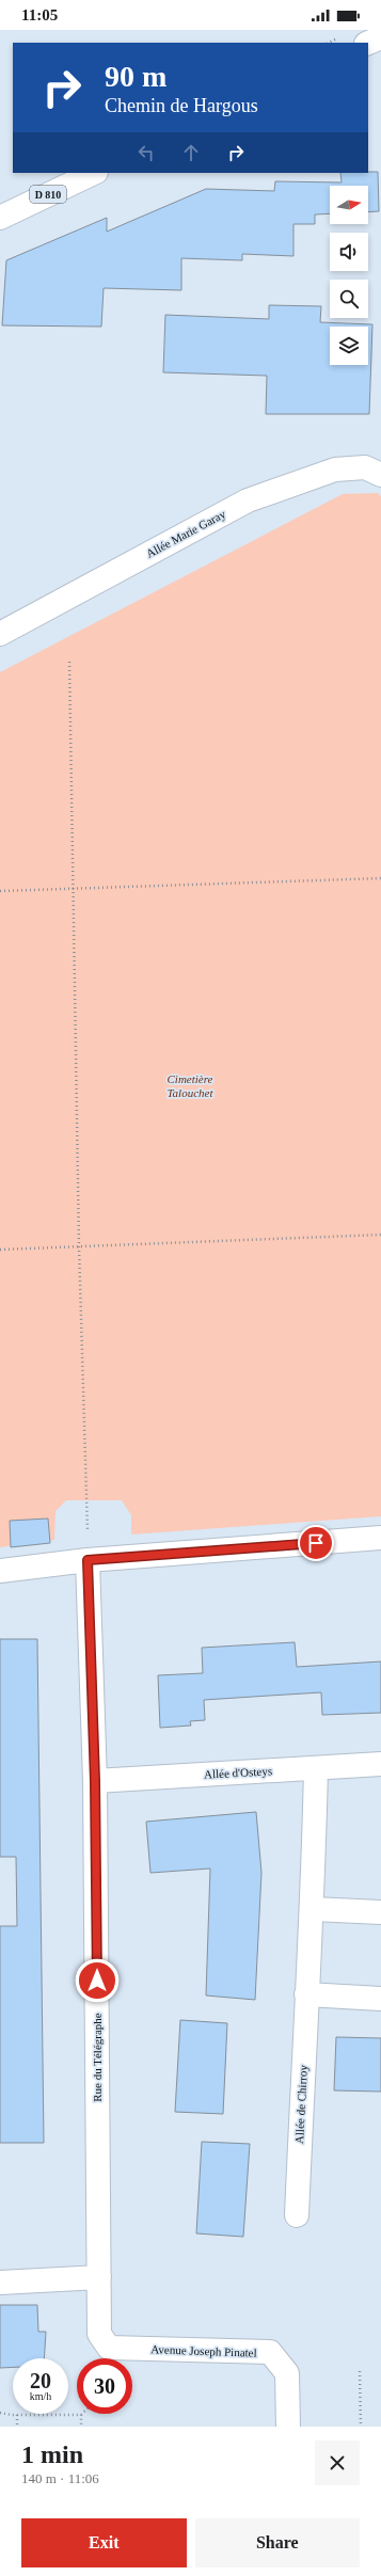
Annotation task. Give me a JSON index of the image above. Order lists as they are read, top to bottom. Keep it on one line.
{"streets":{"street":["D 810","Allée Marie Garay","Allée d'Osteys","Rue du Télégraphe","Allée de Chirroy","Avenue Joseph Pinatel"]},"crossings":[["Allée d'Osteys","Rue du Télégraphe"],["Allée d'Osteys","Allée de Chirroy"],["Rue du Télégraphe","Avenue Joseph Pinatel"]],"parks":["Cimetière Talouchet"],"north":"right","page":{"status":"11:05","turn":["90 m","Chemin de Hargous"],"speed":"20 km/h","limit":"30","heading":["1 min","140 m · 11:06"],"buttons":["Exit","Share"]}}
